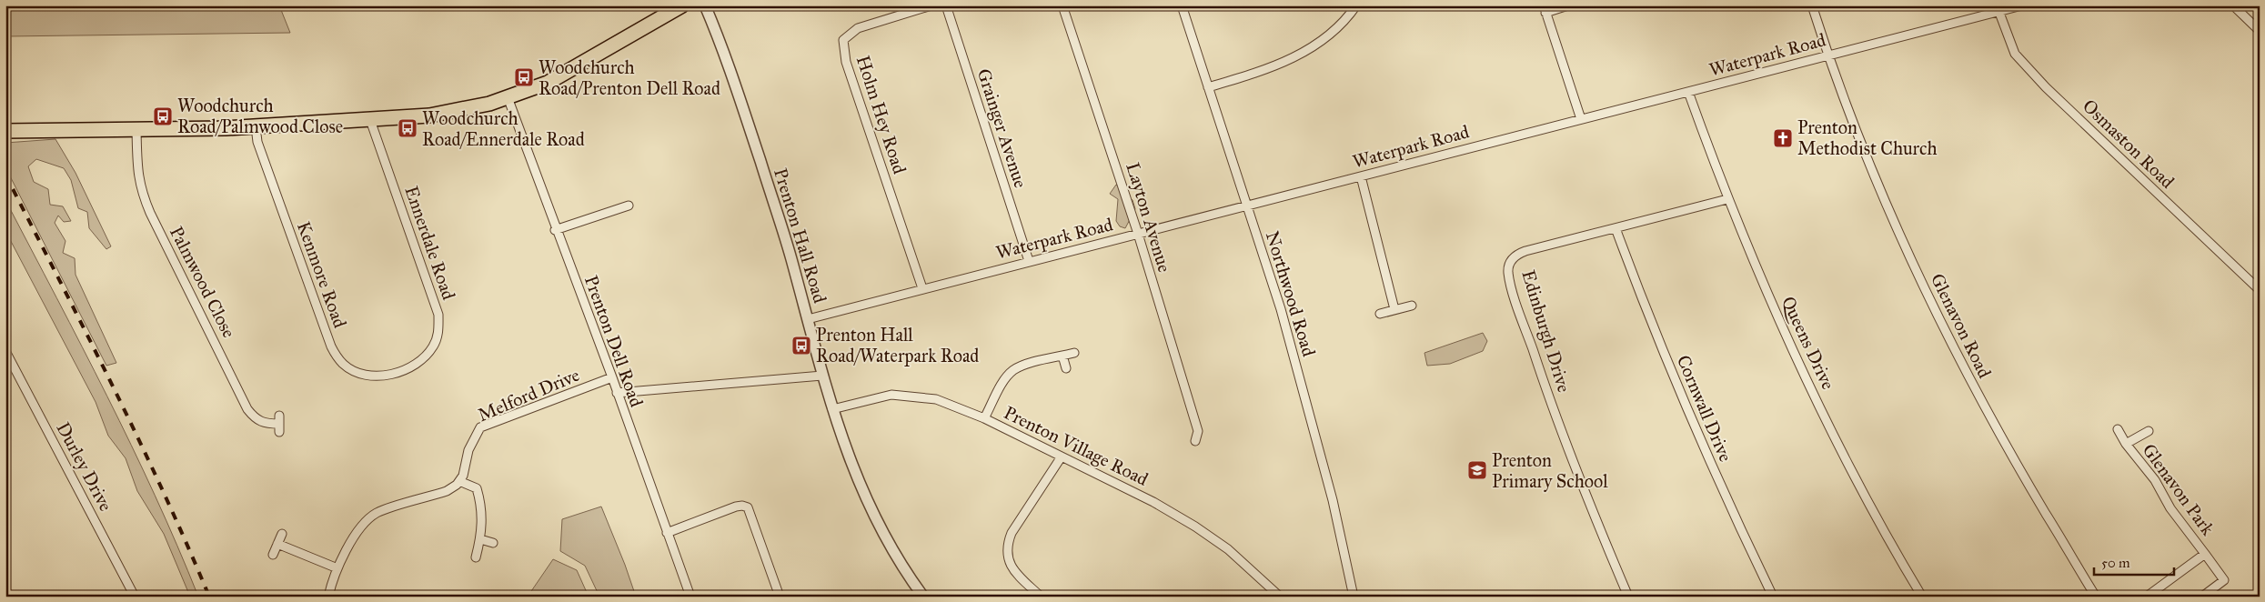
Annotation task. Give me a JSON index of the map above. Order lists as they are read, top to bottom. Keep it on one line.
{"streets":{"street":["Waterpark Road","Holm Hey Road","Grainger Avenue","Osmaston Road","Layton Avenue","Prenton Hall Road","Ennerdale Road","Kenmore Road","Palmwood Close","Northwood Road","Glenavon Road","Edinburgh Drive","Prenton Dell Road","Queens Drive","Melford Drive","Cornwall Drive","Prenton Village Road","Durley Drive","Glenavon Park"]},"crossings":[["Waterpark Road","Holm Hey Road"],["Waterpark Road","Grainger Avenue"],["Waterpark Road","Osmaston Road"],["Waterpark Road","Layton Avenue"],["Waterpark Road","Prenton Hall Road"],["Waterpark Road","Northwood Road"],["Waterpark Road","Glenavon Road"],["Waterpark Road","Queens Drive"],["Prenton Hall Road","Prenton Village Road"],["Ennerdale Road","Kenmore Road"],["Edinburgh Drive","Queens Drive"],["Edinburgh Drive","Cornwall Drive"],["Prenton Dell Road","Melford Drive"]],"places":{"bus stop":["Woodchurch Road/Prenton Dell Road","Woodchurch Road/Palmwood Close","Woodchurch Road/Ennerdale Road","Prenton Hall Road/Waterpark Road"],"church":["Prenton Methodist Church"],"school or university":["Prenton Primary School"]},"scale_bar":"50 m"}
